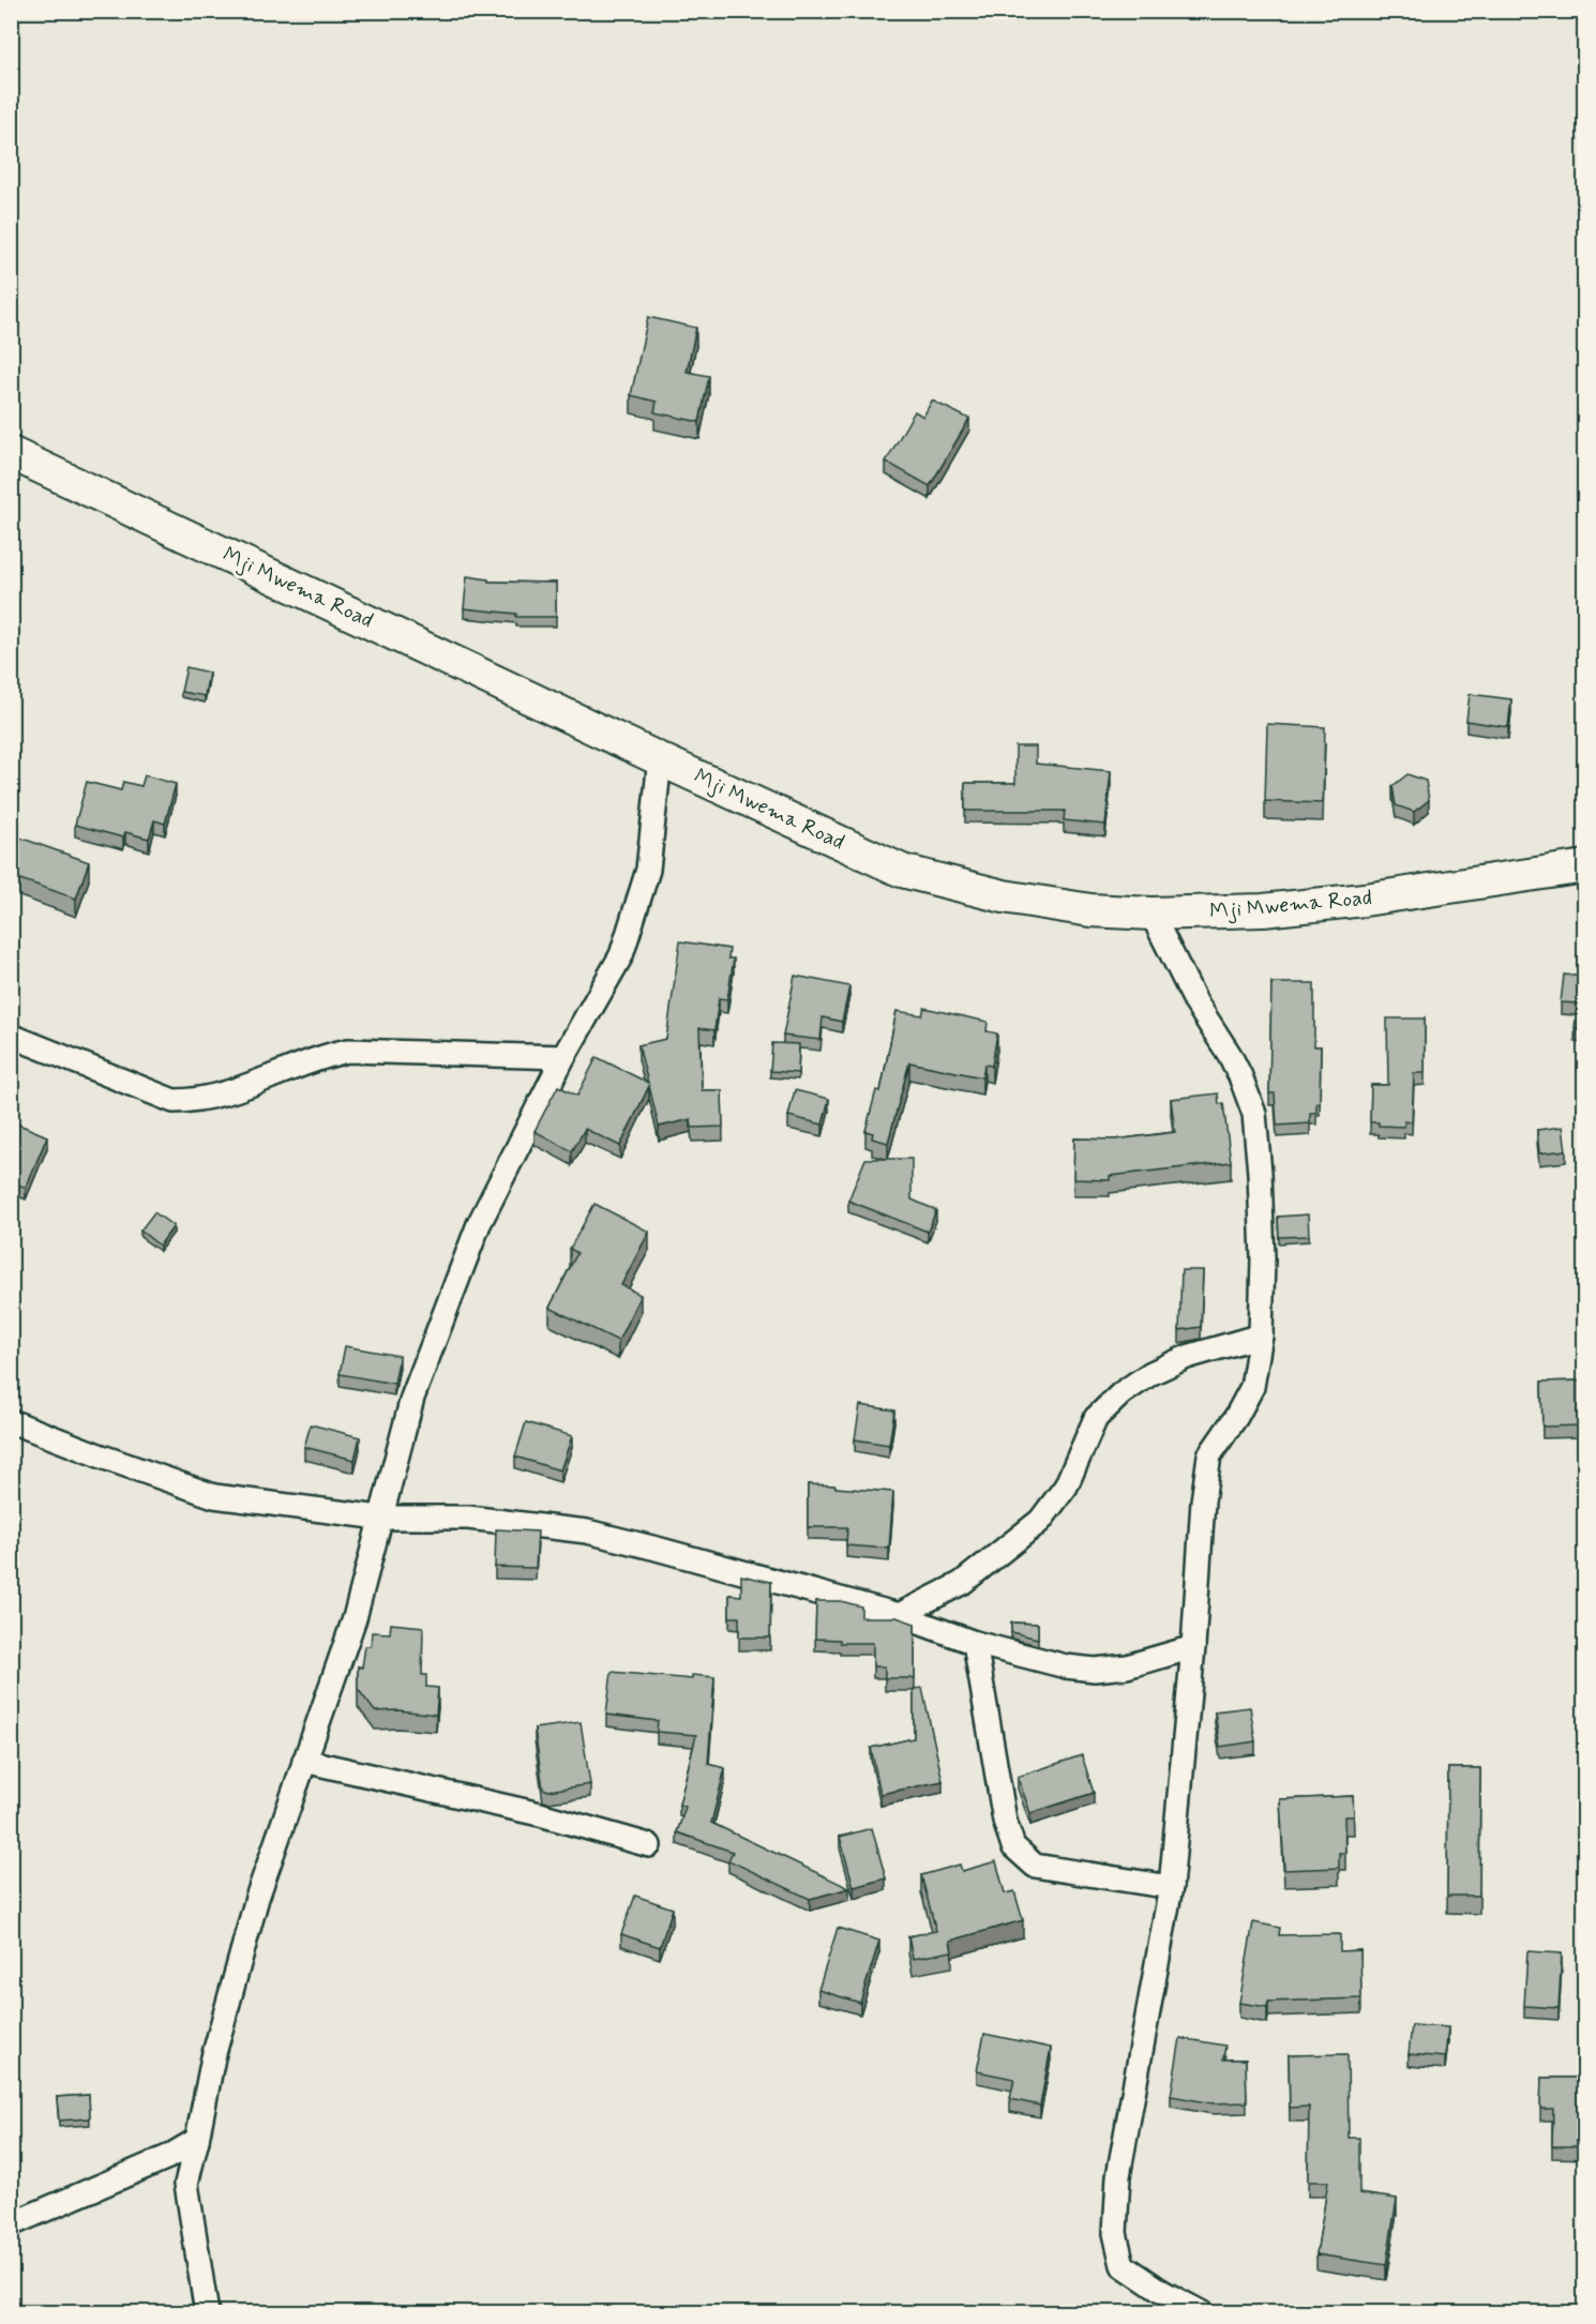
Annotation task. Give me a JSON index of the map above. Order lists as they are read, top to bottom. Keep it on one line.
{"streets":{"main road":["Mji Mwema Road"]}}
